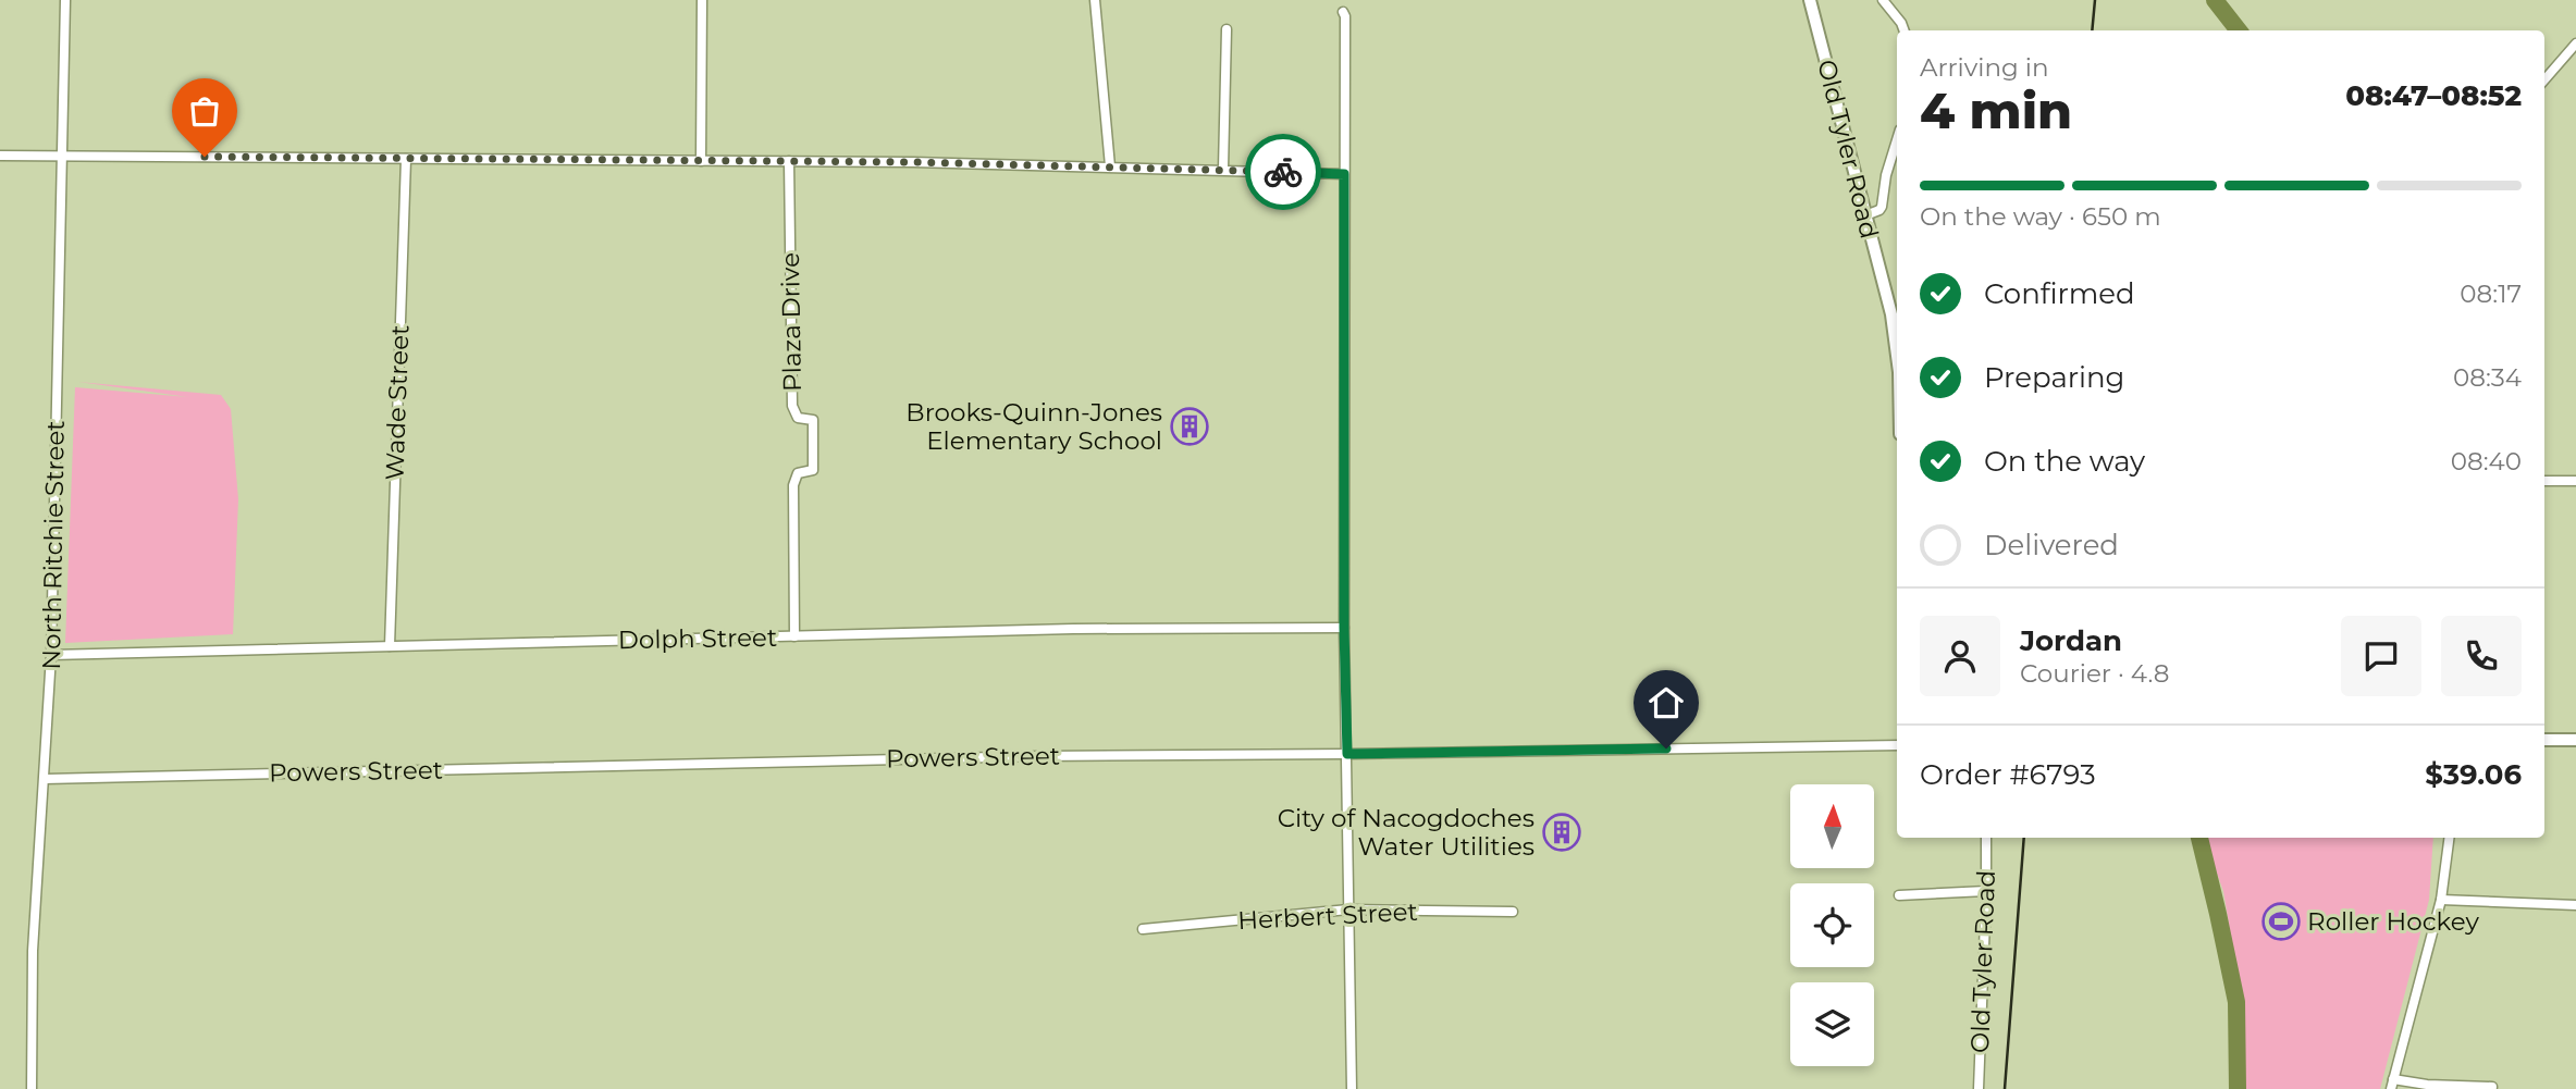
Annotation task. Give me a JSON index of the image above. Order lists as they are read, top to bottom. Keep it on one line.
{"streets":{"street":["Old Tyler Road","Plaza Drive","Wade Street","North Ritchie Street","Dolph Street","Powers Street","Herbert Street"]},"crossings":[["Plaza Drive","Dolph Street"],["Wade Street","Dolph Street"],["North Ritchie Street","Dolph Street"],["North Ritchie Street","Powers Street"]],"places":{"building":["Brooks-Quinn-Jones Elementary School","City of Nacogdoches Water Utilities"],"sports":["Roller Hockey"]},"north":"top","page":{"heading":["4 min","Arriving in","08:47–08:52"],"panel":["Jordan","Courier · 4.8","Order #6793","$39.06"],"bar":"On the way · 650 m","list":[["Confirmed","08:17"],["Preparing","08:34"],["On the way","08:40"],"Delivered"]}}
